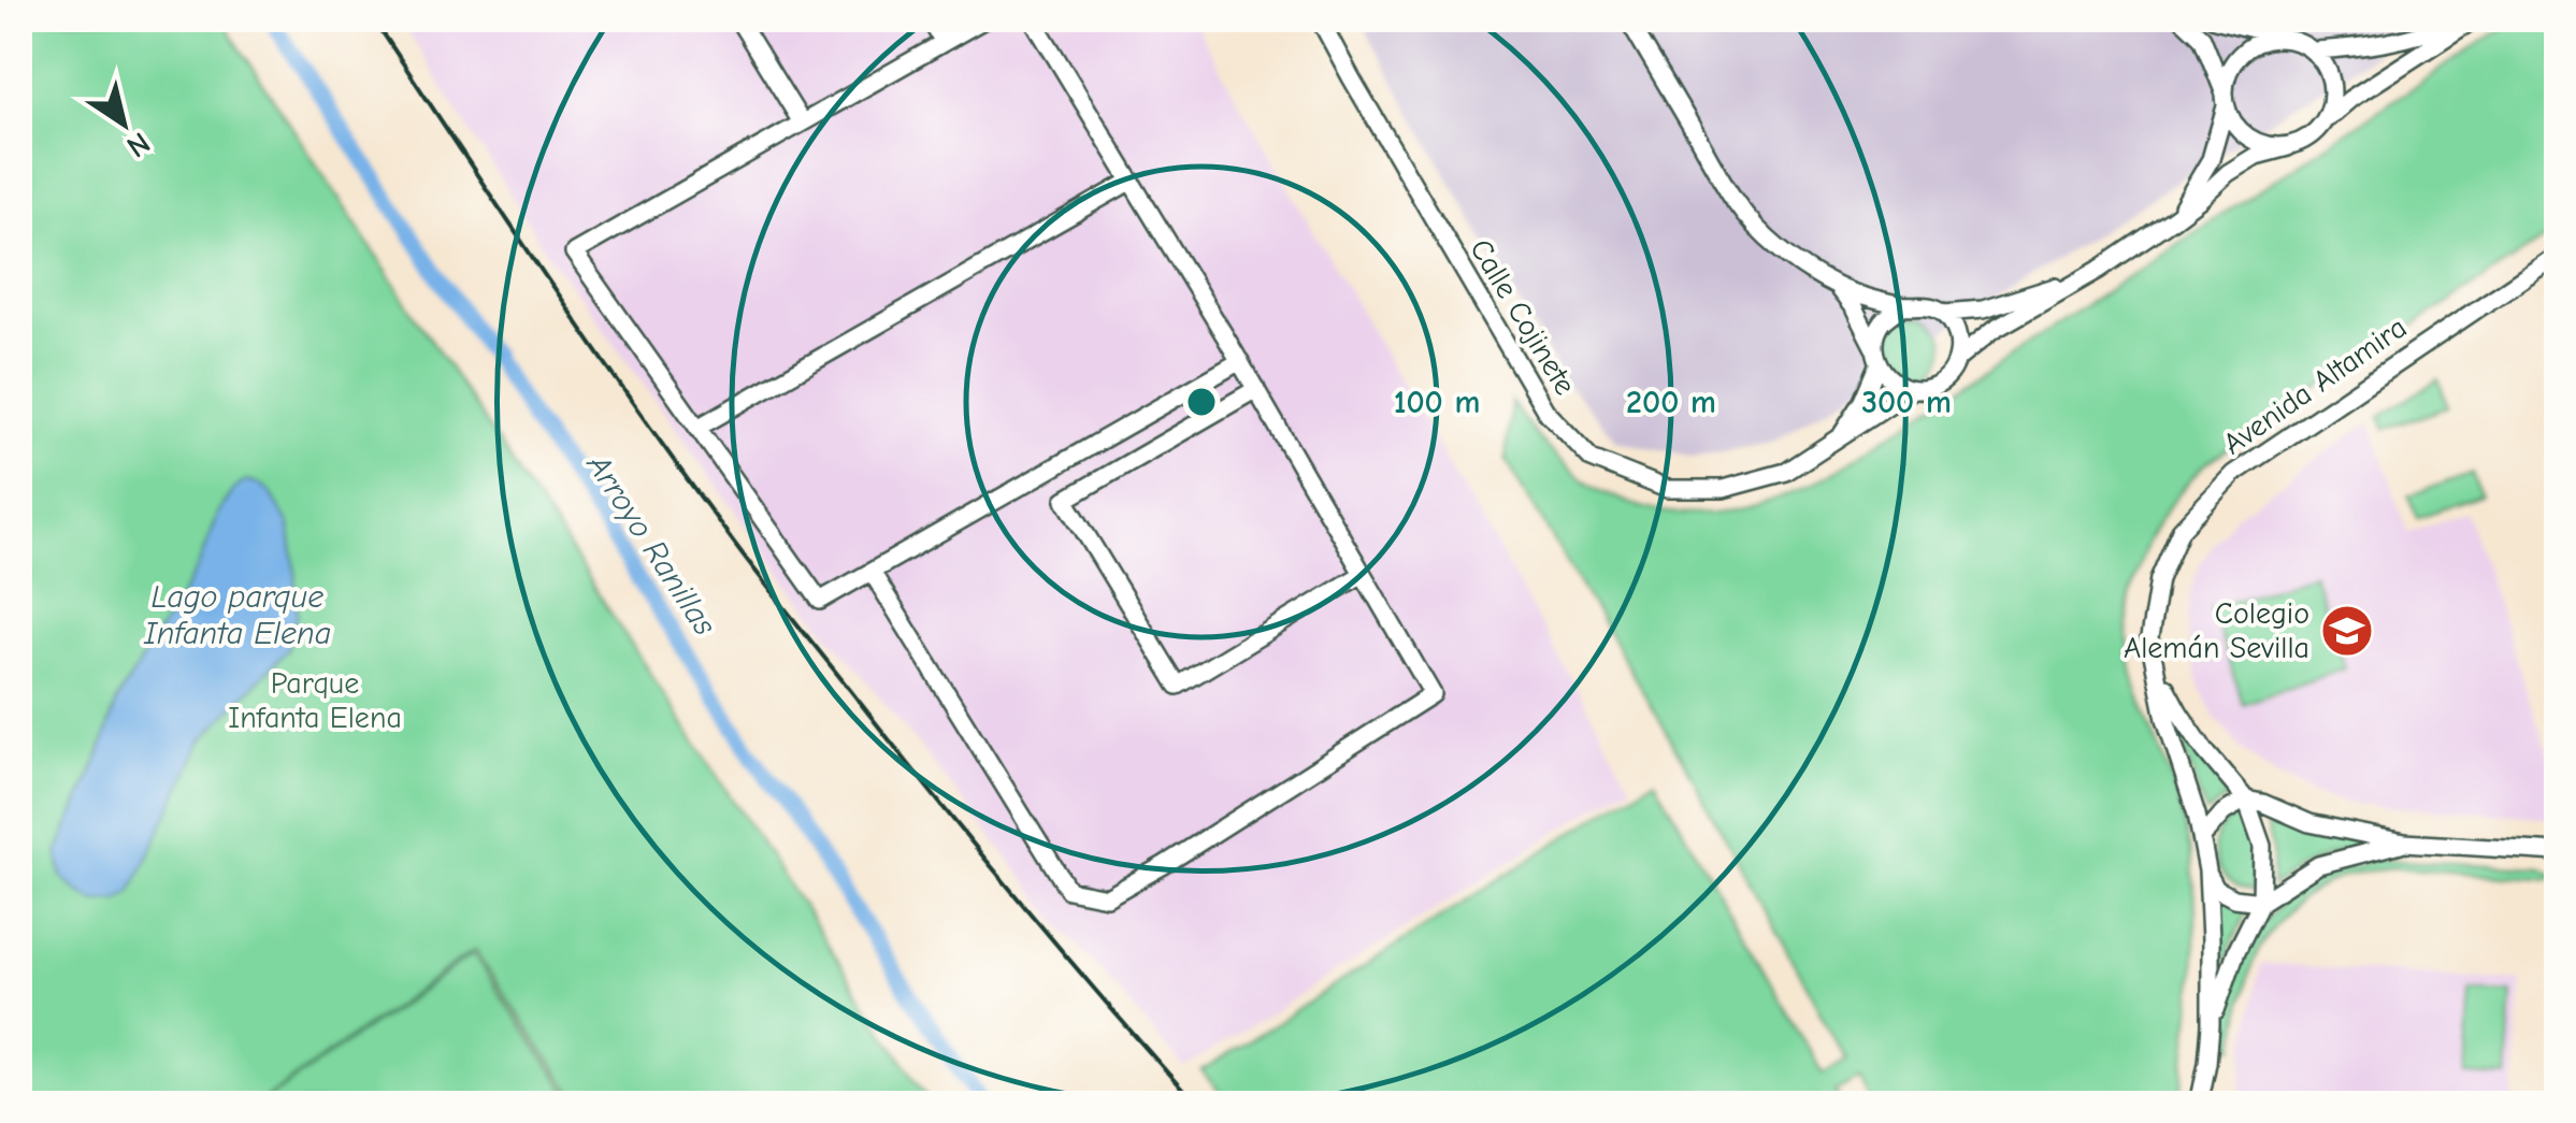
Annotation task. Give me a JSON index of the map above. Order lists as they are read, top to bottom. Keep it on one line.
{"streets":{"street":["Calle Cojinete","Avenida Altamira"]},"water":["Arroyo Ranillas","Lago parque Infanta Elena"],"parks":["Parque Infanta Elena"],"places":{"school or university":["Colegio Alemán Sevilla"]},"north":"bottom right","rings":["100 m","200 m","300 m"]}
